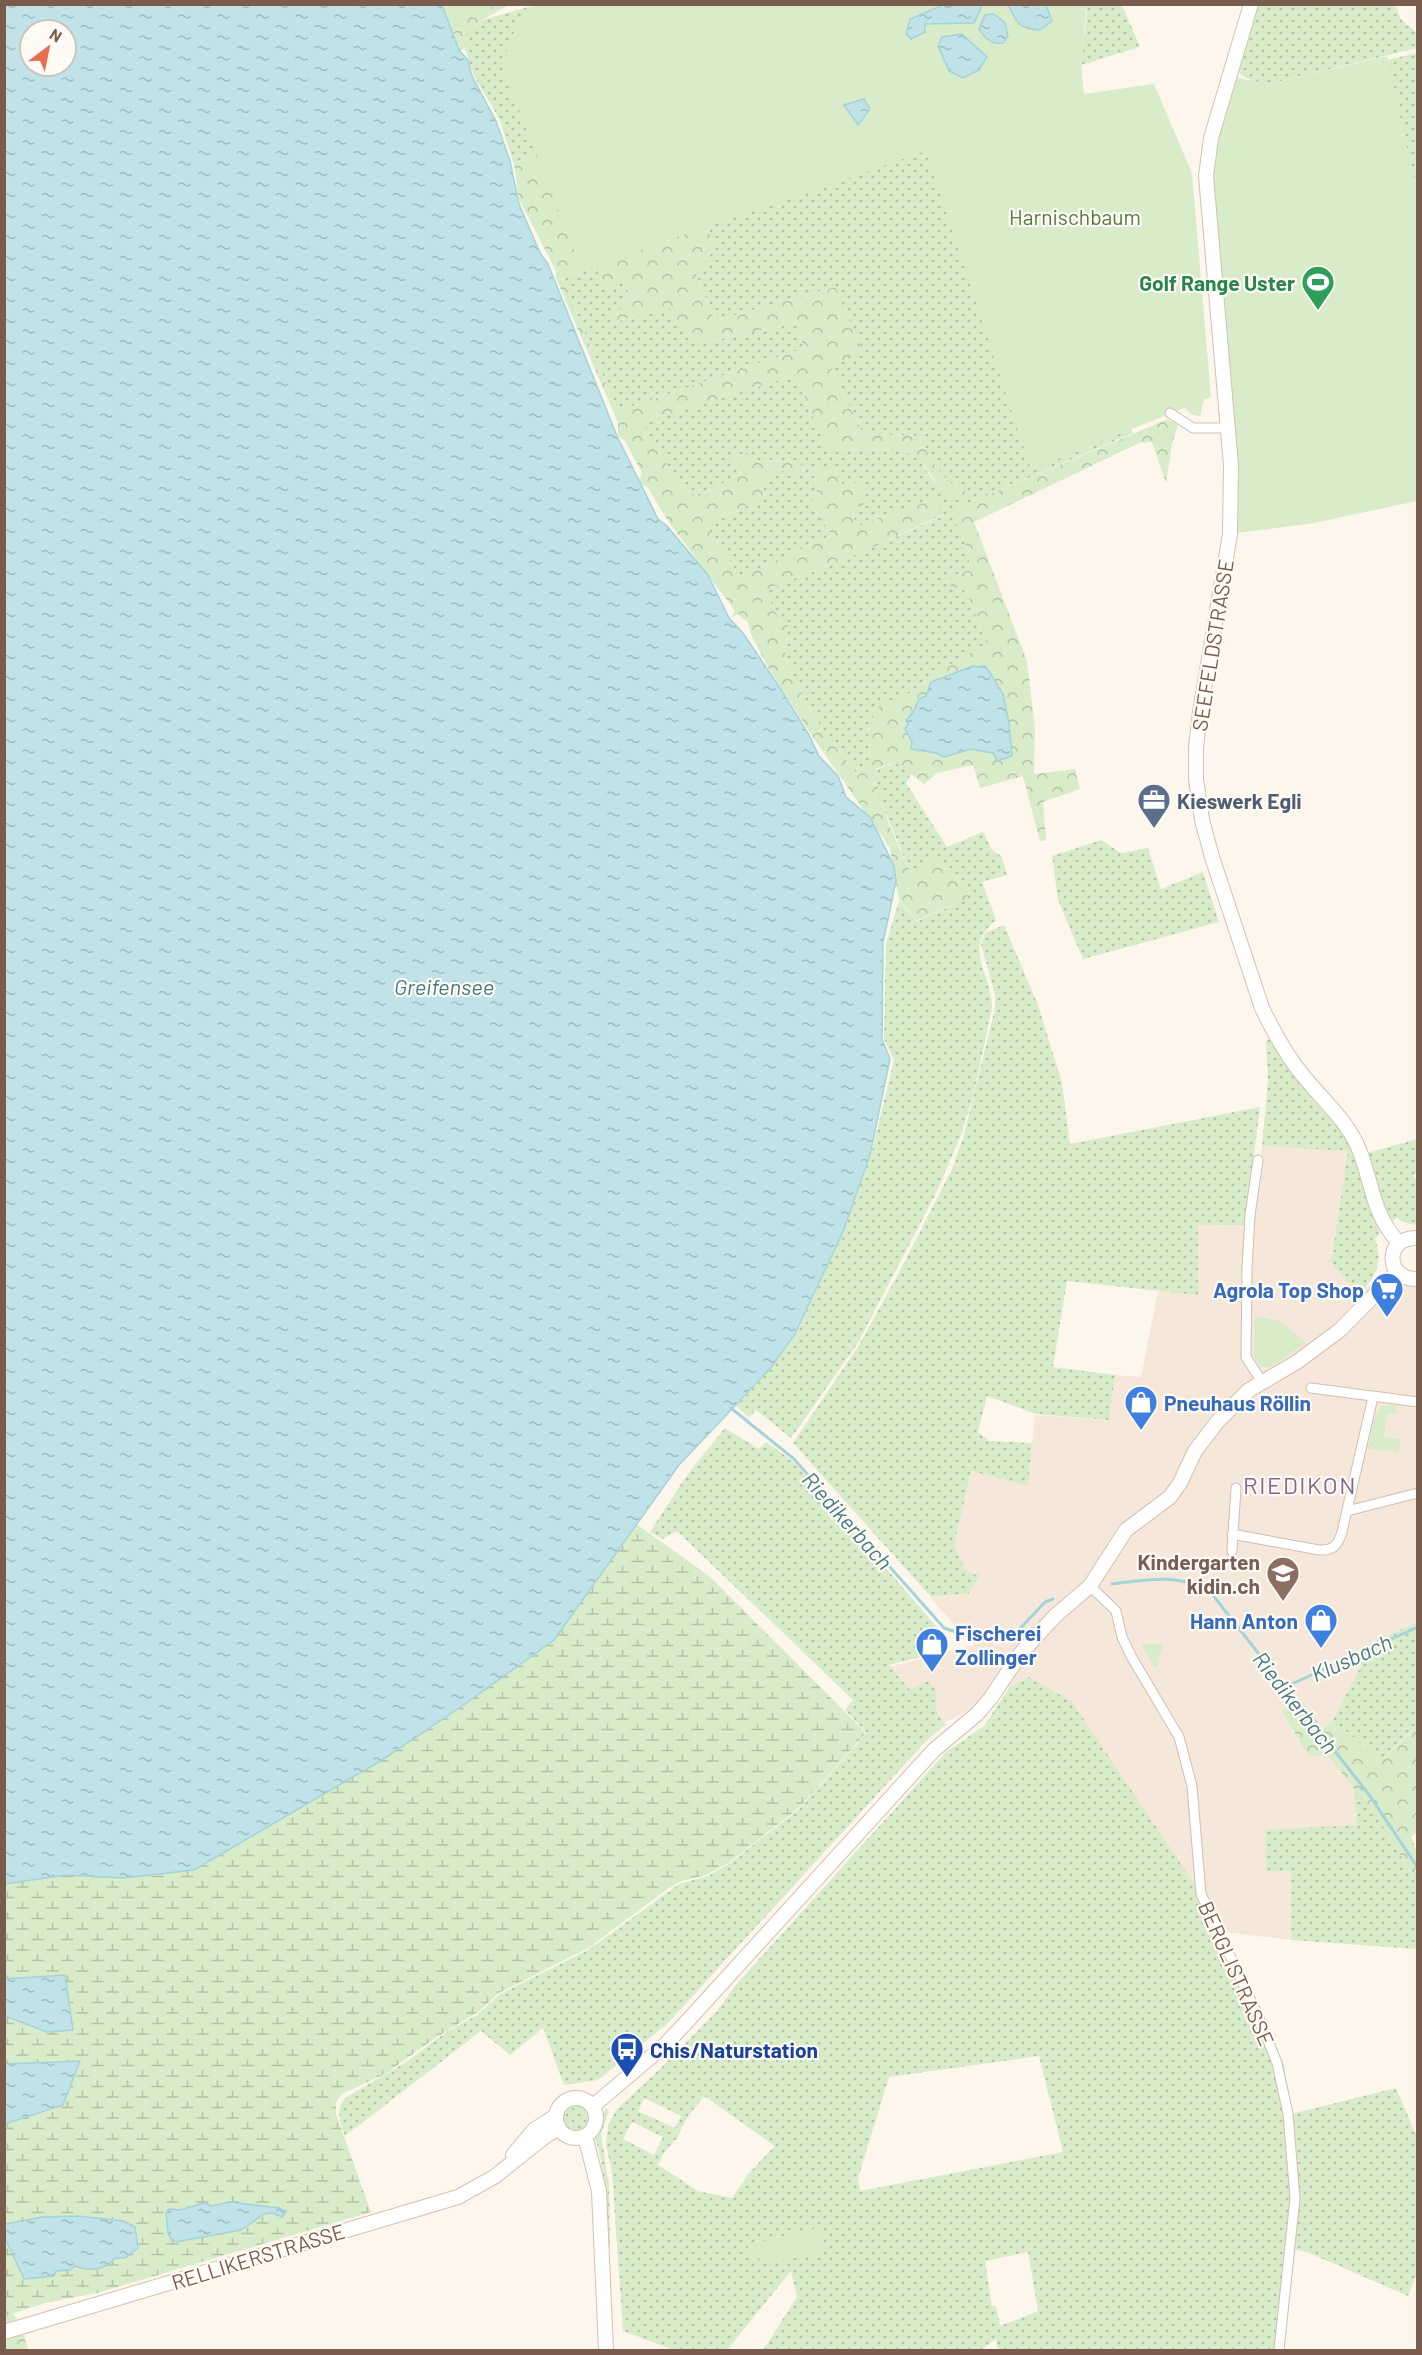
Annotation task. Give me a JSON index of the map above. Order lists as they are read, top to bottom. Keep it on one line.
{"streets":{"main road":["SEEFELDSTRASSE","RELLIKERSTRASSE"],"street":["BERGLISTRASSE"]},"districts":["RIEDIKON"],"water":["Greifensee","Riedikerbach","Klusbach"],"parks":["Harnischbaum"],"places":{"sports":["Golf Range Uster"],"office":["Kieswerk Egli"],"supermarket":["Agrola Top Shop"],"shop":["Pneuhaus Röllin","Hann Anton","Fischerei Zollinger"],"school or university":["Kindergarten kidin.ch"],"bus stop":["Chis/Naturstation"]},"north":"top right"}
